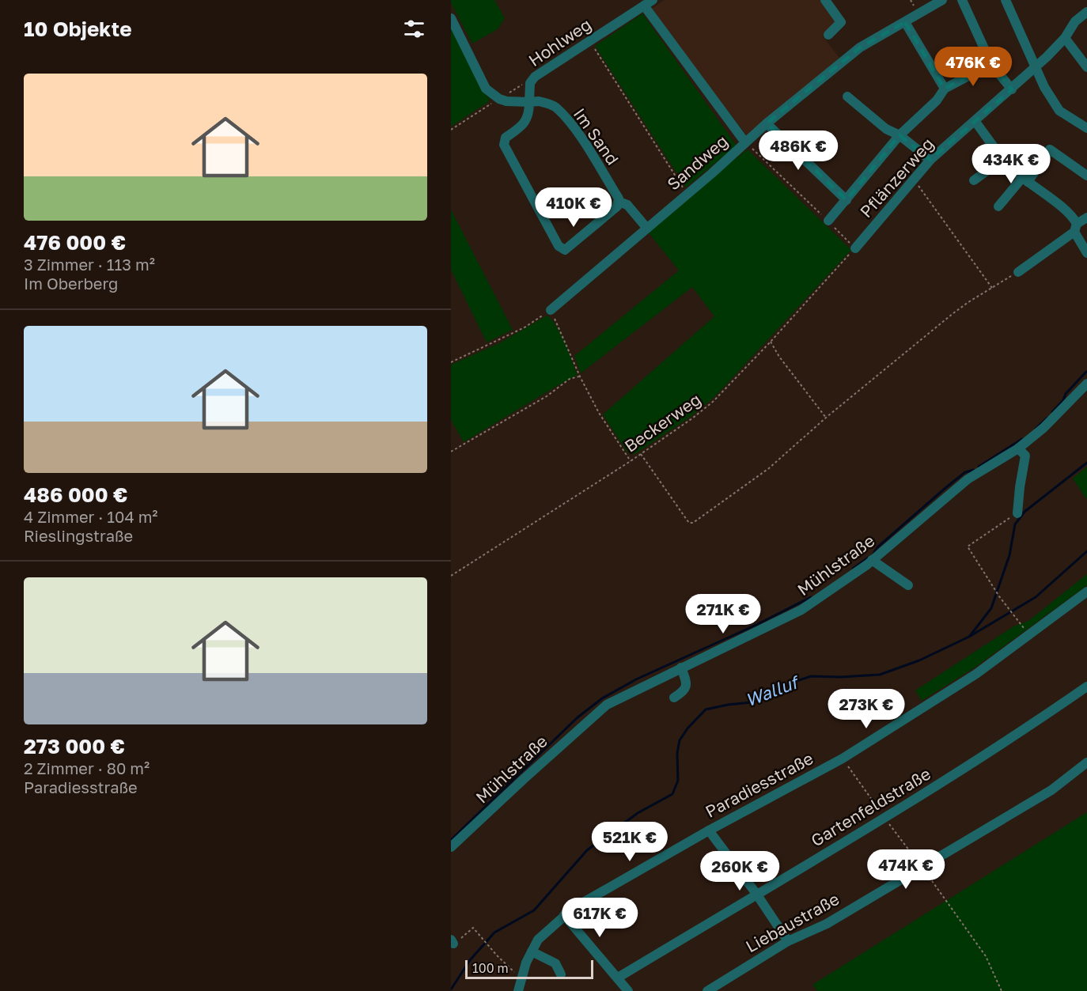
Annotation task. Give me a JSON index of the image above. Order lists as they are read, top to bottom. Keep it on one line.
{"streets":{"street":["Hohlweg","Im Sand","Sandweg","Pflänzerweg","Mühlstraße","Paradiesstraße","Gartenfeldstraße","Liebaustraße"],"path":["Beckerweg"]},"crossings":[["Pflänzerweg","Beckerweg"]],"water":["Walluf"],"scale_bar":"100 m","page":{"heading":"10 Objekte","price":["476K €","486K €","434K €","410K €","271K €","273K €","521K €","474K €","260K €","617K €"],"list":[{"name":"476 000 €","note":"3 Zimmer · 113 m² · Im Oberberg"},{"name":"486 000 €","note":"4 Zimmer · 104 m² · Rieslingstraße"},{"name":"273 000 €","note":"2 Zimmer · 80 m² · Paradiesstraße"}],"scale":"100 m"}}
